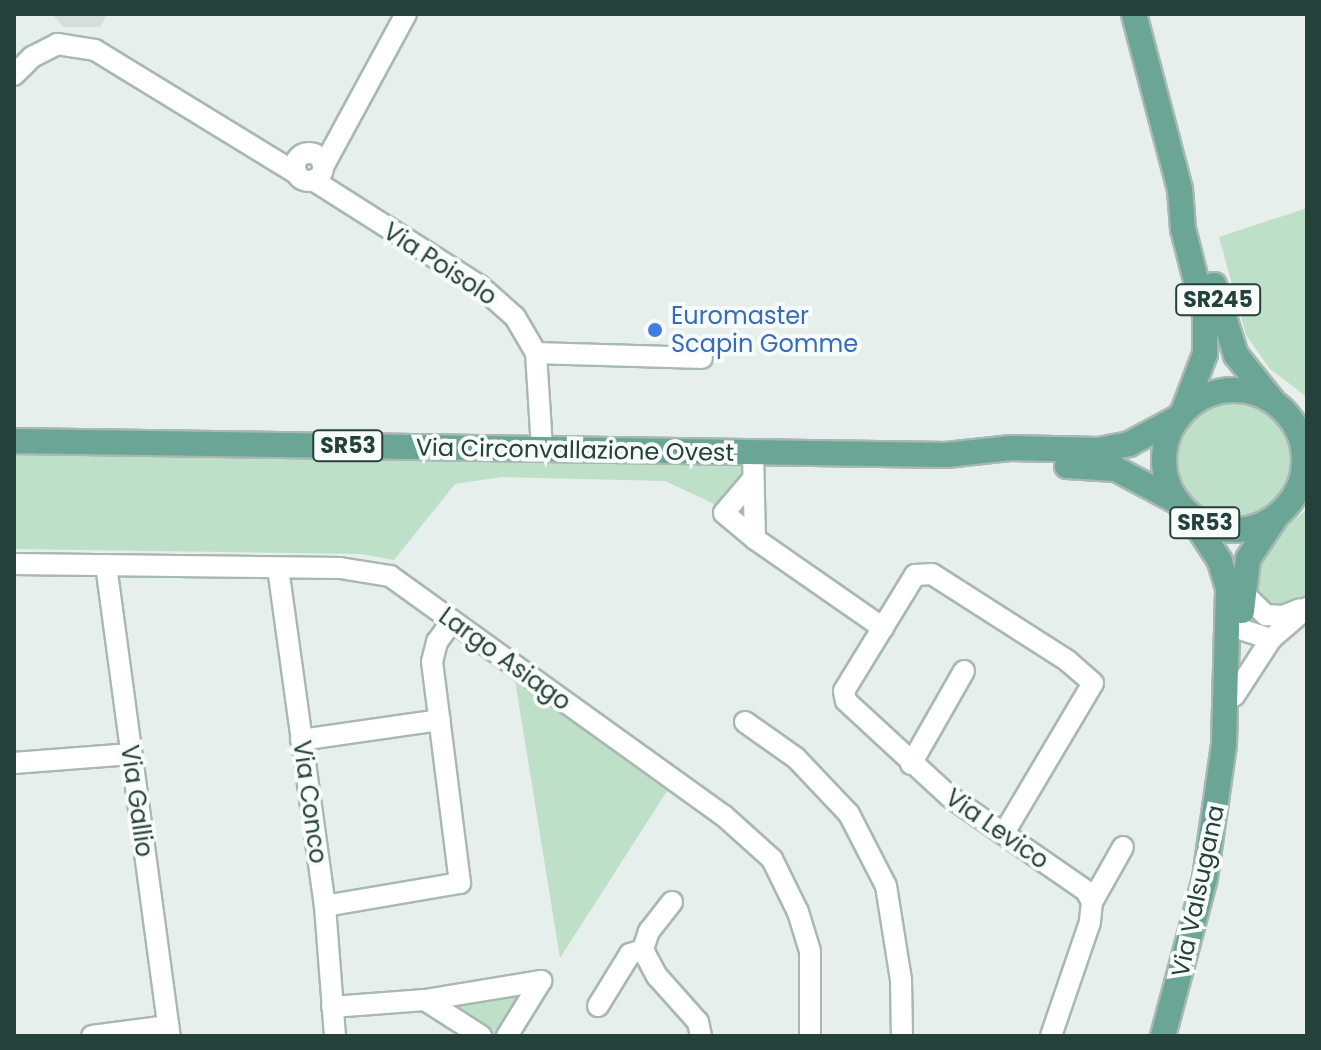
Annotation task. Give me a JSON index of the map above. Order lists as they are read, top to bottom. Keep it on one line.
{"streets":{"main road":["SR245","SR53","Via Circonvallazione Ovest","Via Valsugana"],"street":["Via Poisolo","Largo Asiago","Via Gallio","Via Conco","Via Levico"]},"crossings":[["Via Poisolo","Via Circonvallazione Ovest"],["SR245","SR53"],["SR245","Via Circonvallazione Ovest"],["SR245","Via Valsugana"],["SR53","Via Circonvallazione Ovest"],["SR53","Via Valsugana"],["Via Circonvallazione Ovest","Via Levico"],["Via Circonvallazione Ovest","Via Valsugana"],["Largo Asiago","Via Gallio"],["Largo Asiago","Via Conco"]],"places":["Euromaster Scapin Gomme"]}
